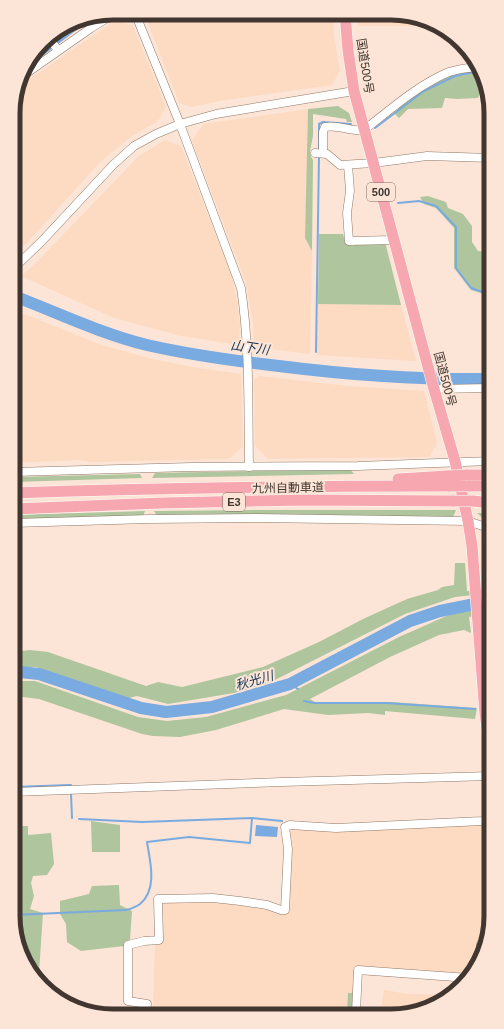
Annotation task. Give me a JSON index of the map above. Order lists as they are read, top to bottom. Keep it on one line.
{"streets":{"highway":["国道500号","500","九州自動車道","E3"]},"water":["山下川","秋光川"]}
